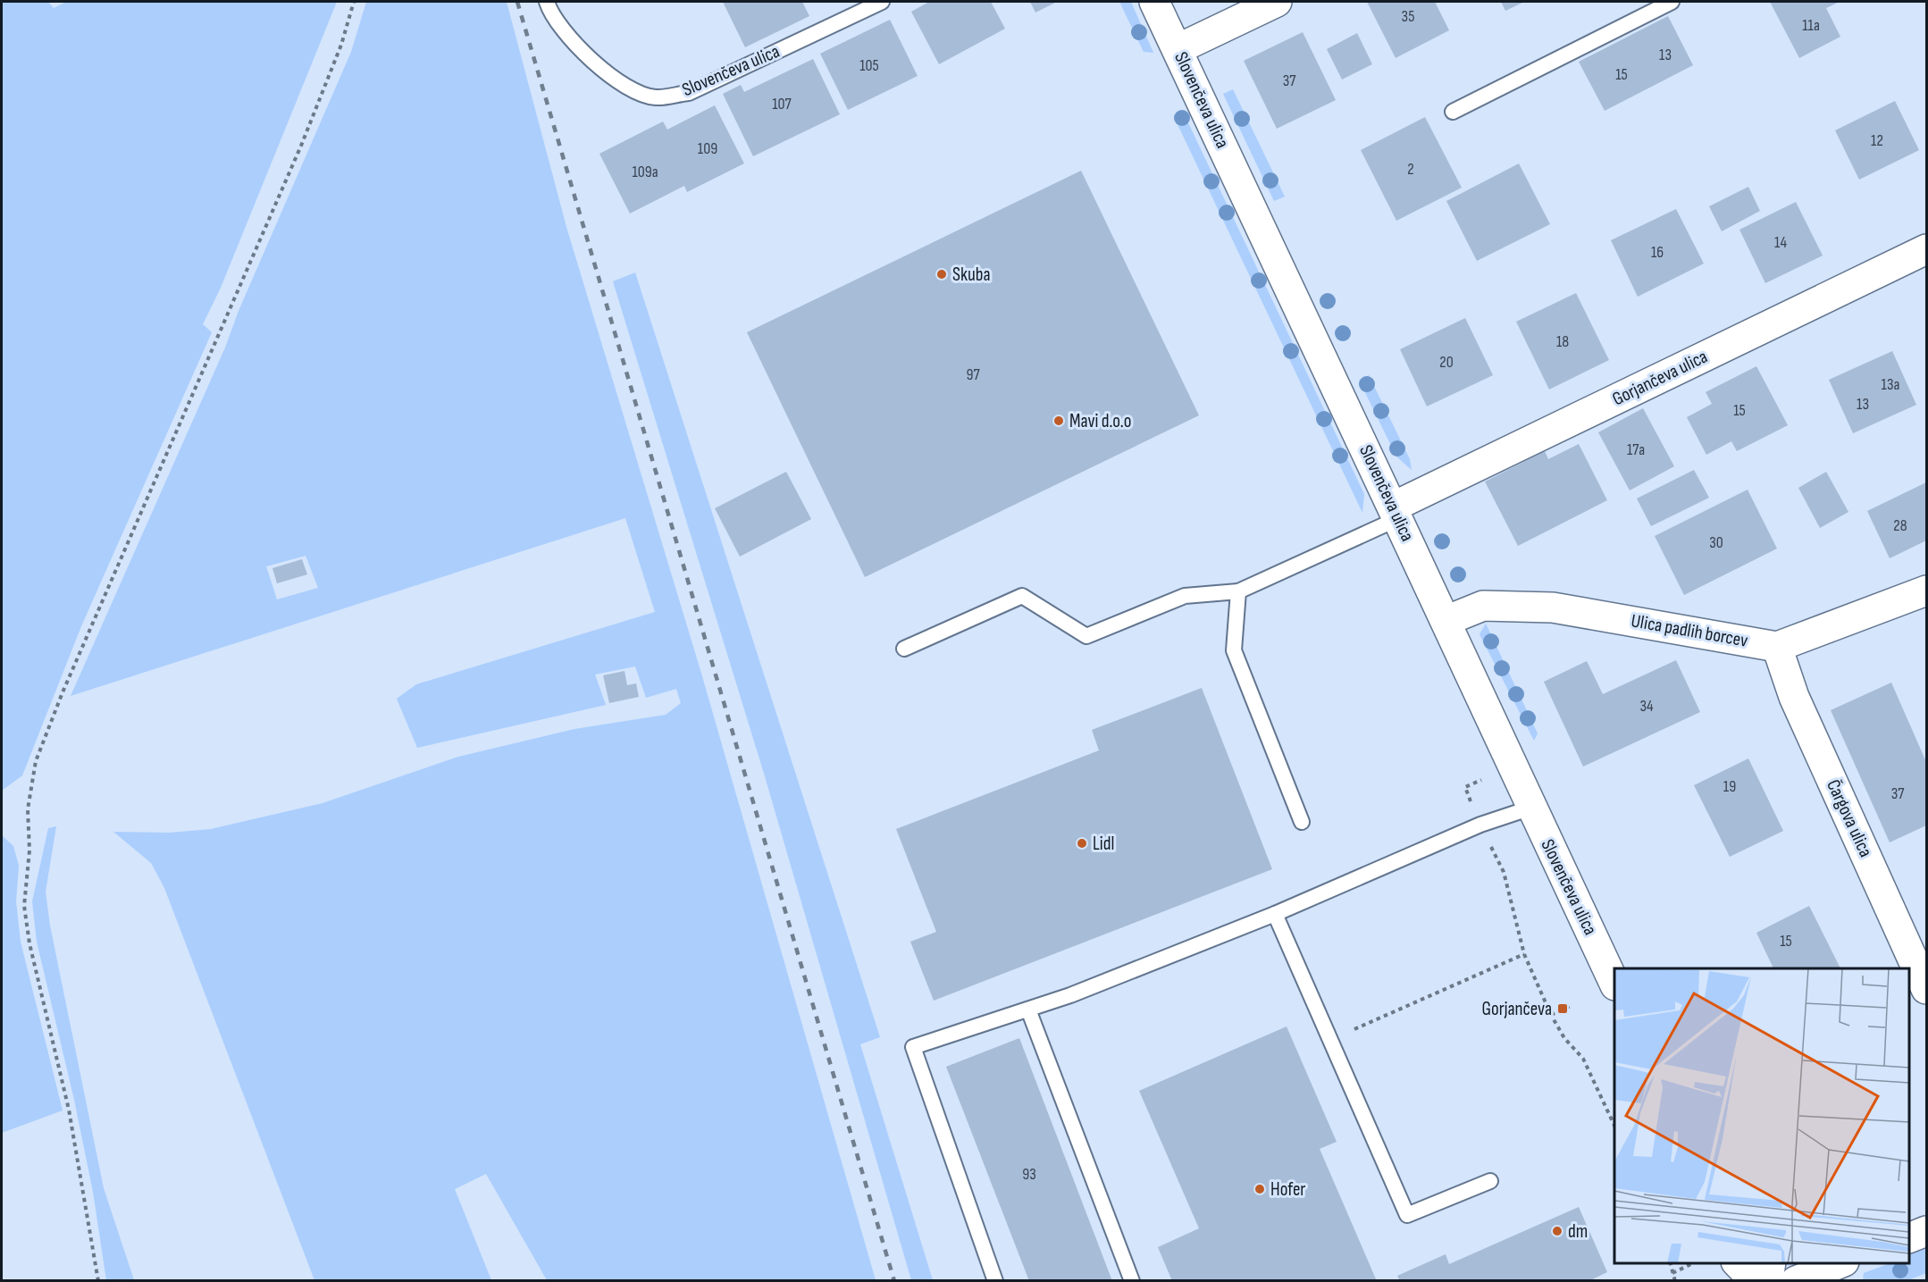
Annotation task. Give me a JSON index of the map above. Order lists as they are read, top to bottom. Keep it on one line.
{"streets":{"street":["Slovenčeva ulica","Gorjančeva ulica","Ulica padlih borcev","Čargova ulica"]},"crossings":[["Slovenčeva ulica","Gorjančeva ulica"],["Slovenčeva ulica","Ulica padlih borcev"],["Ulica padlih borcev","Čargova ulica"]],"places":{"other":["Skuba","Mavi d.o.o","Lidl","Hofer","dm"],"transit":["Gorjančeva"]},"house_numbers":["35","11a","13","105","15","37","107","12","109","2","109a","14","16","18","20","97","13a","13","15","17a","28","30","34","19","37","15","93"]}
